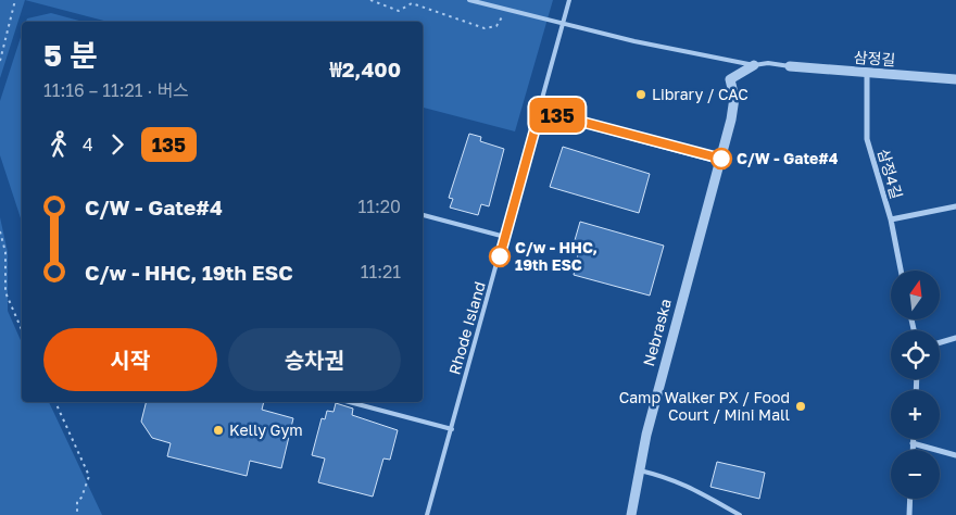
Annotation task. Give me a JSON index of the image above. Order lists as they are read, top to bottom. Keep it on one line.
{"streets":{"street":["삼정길","삼정4길","Nebraska"],"lane":["Rhode Island"]},"crossings":[["삼정길","삼정4길"]],"places":["Library / CAC","C/W - Gate#4","C/w - HHC, 19th ESC","Camp Walker PX / Food Court / Mini Mall","Kelly Gym"],"lines":["bus line 135"],"north":"top","page":{"on_map":"135","heading":["5 분","11:16 – 11:21 · 버스","₩2,400"],"legs":["4","135"],"list":[{"name":"C/W - Gate#4","value":"11:20"},{"name":"C/w - HHC, 19th ESC","value":"11:21"}],"map_buttons":["+","−"],"buttons":["시작","승차권"]}}
